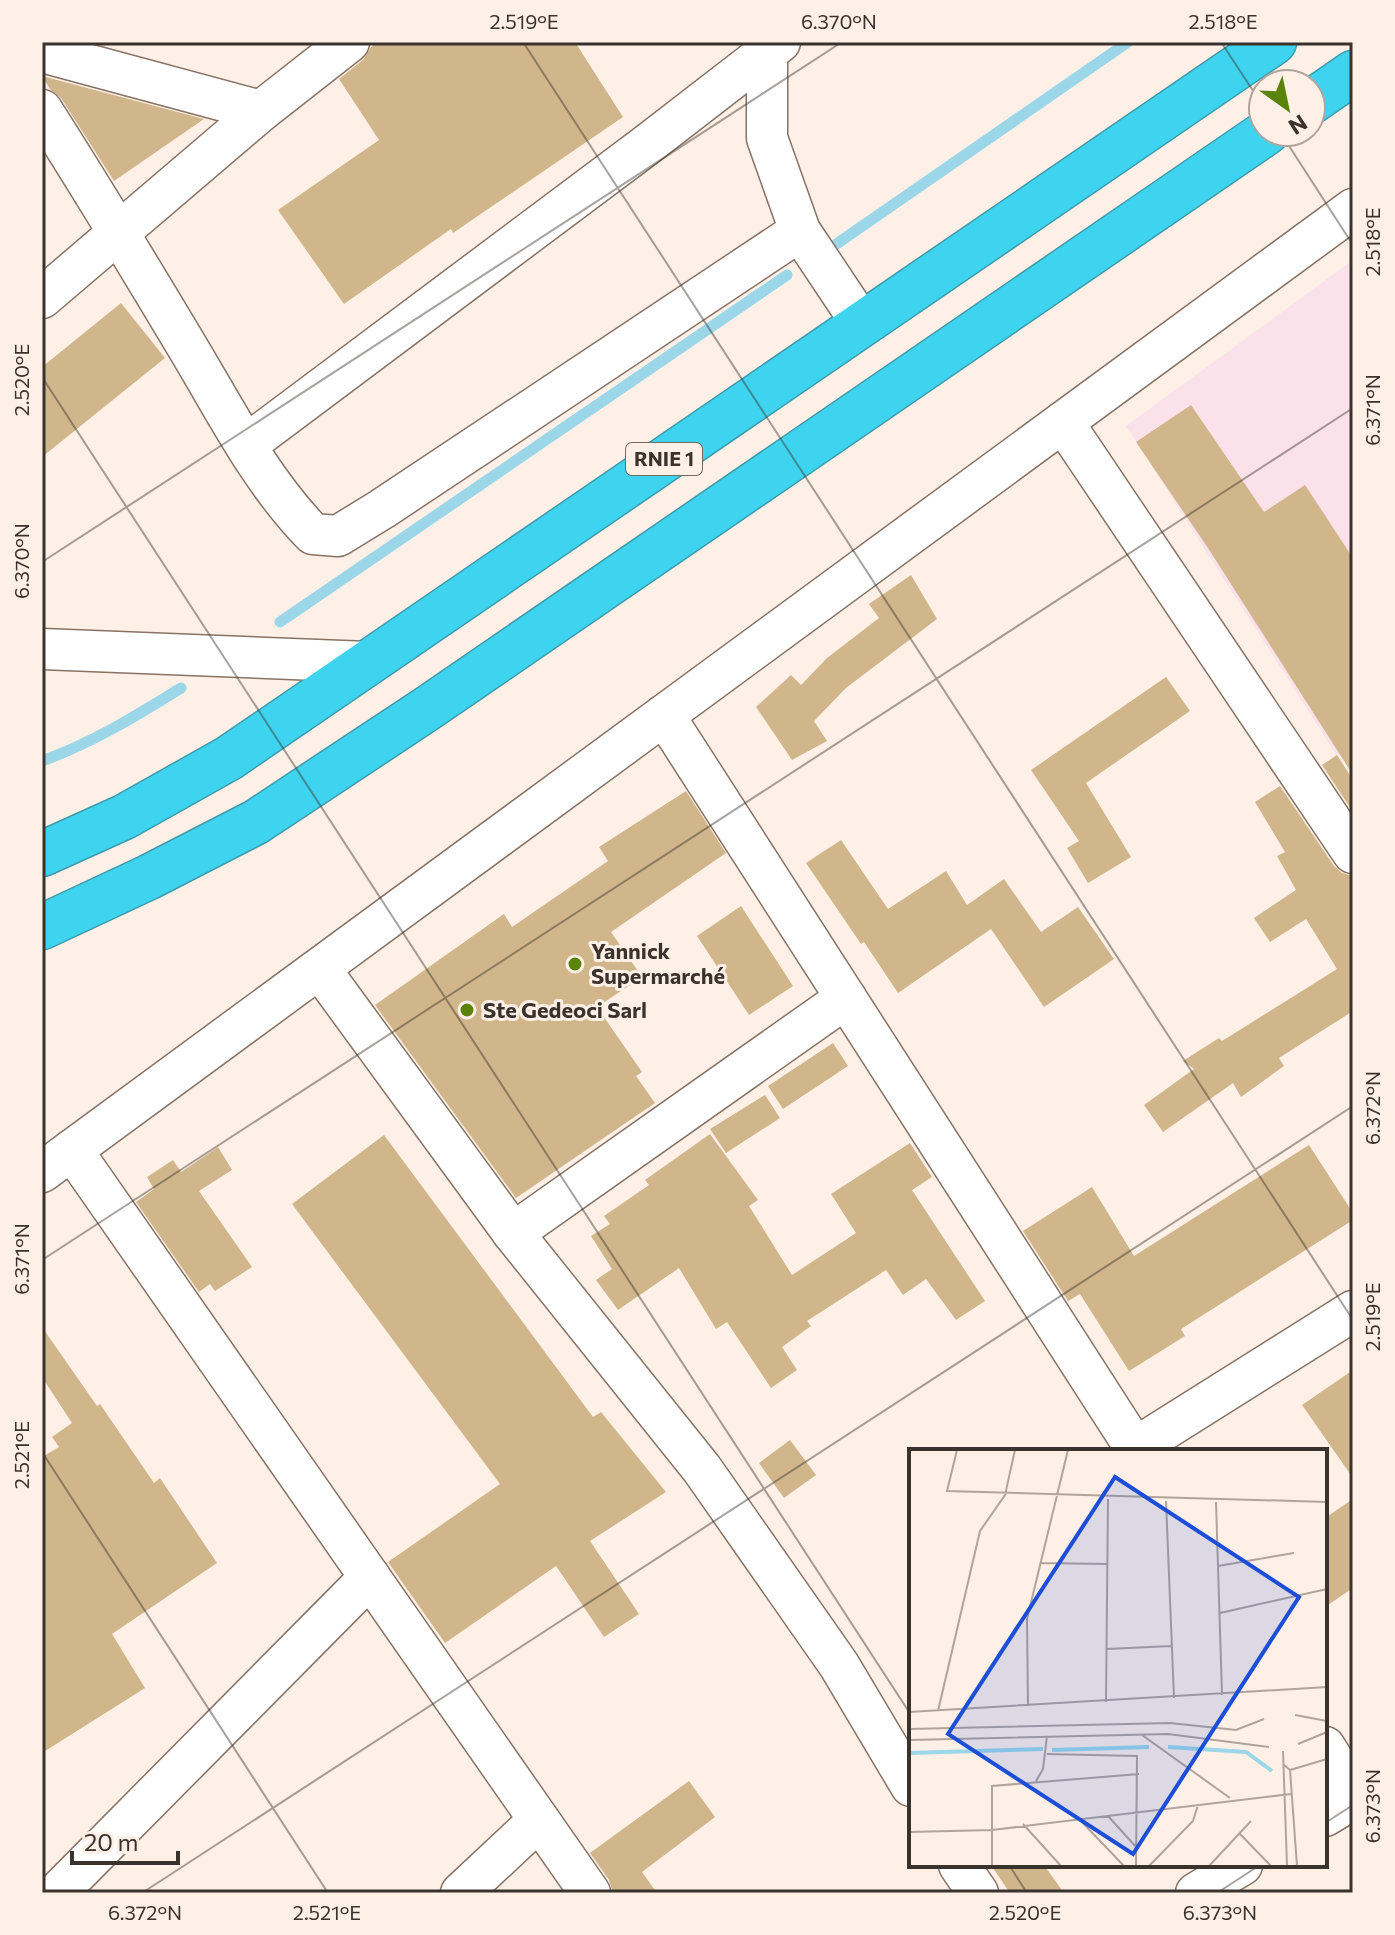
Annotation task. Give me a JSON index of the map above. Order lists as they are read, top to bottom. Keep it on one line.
{"streets":{"highway":["RNIE 1"]},"places":["Yannick Supermarché","Ste Gedeoci Sarl"],"scale_bar":"20 m","north":"bottom right","coordinates":["2.519°E","6.370°N","2.518°E","2.520°E","6.371°N","6.372°N","2.521°E","6.373°N"]}
